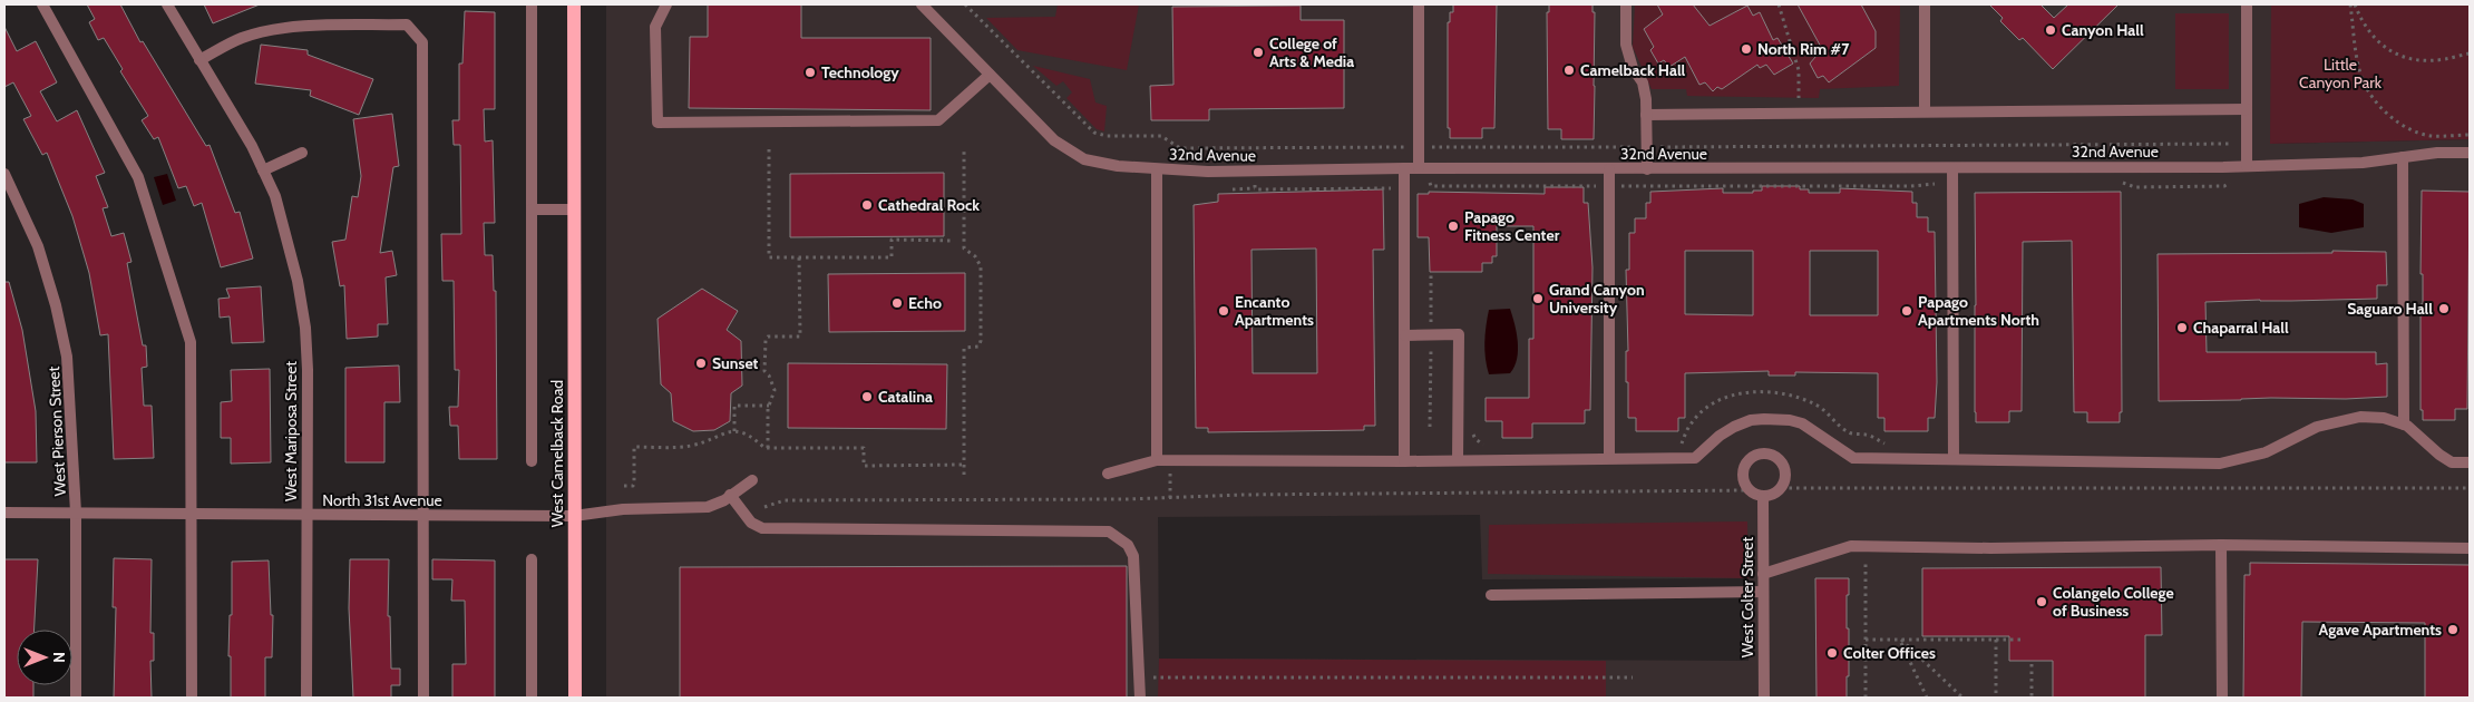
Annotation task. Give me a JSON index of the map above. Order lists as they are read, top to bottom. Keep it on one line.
{"streets":{"main road":["West Camelback Road"],"street":["32nd Avenue","West Pierson Street","West Mariposa Street","North 31st Avenue","West Colter Street"]},"crossings":[["West Pierson Street","North 31st Avenue"],["West Mariposa Street","North 31st Avenue"],["West Camelback Road","North 31st Avenue"]],"parks":["Little Canyon Park"],"places":["Canyon Hall","North Rim #7","College of Arts & Media","Camelback Hall","Technology","Cathedral Rock","Papago Fitness Center","Grand Canyon University","Echo","Saguaro Hall","Encanto Apartments","Papago Apartments North","Chaparral Hall","Sunset","Catalina","Colangelo College of Business","Agave Apartments","Colter Offices"],"north":"right"}
